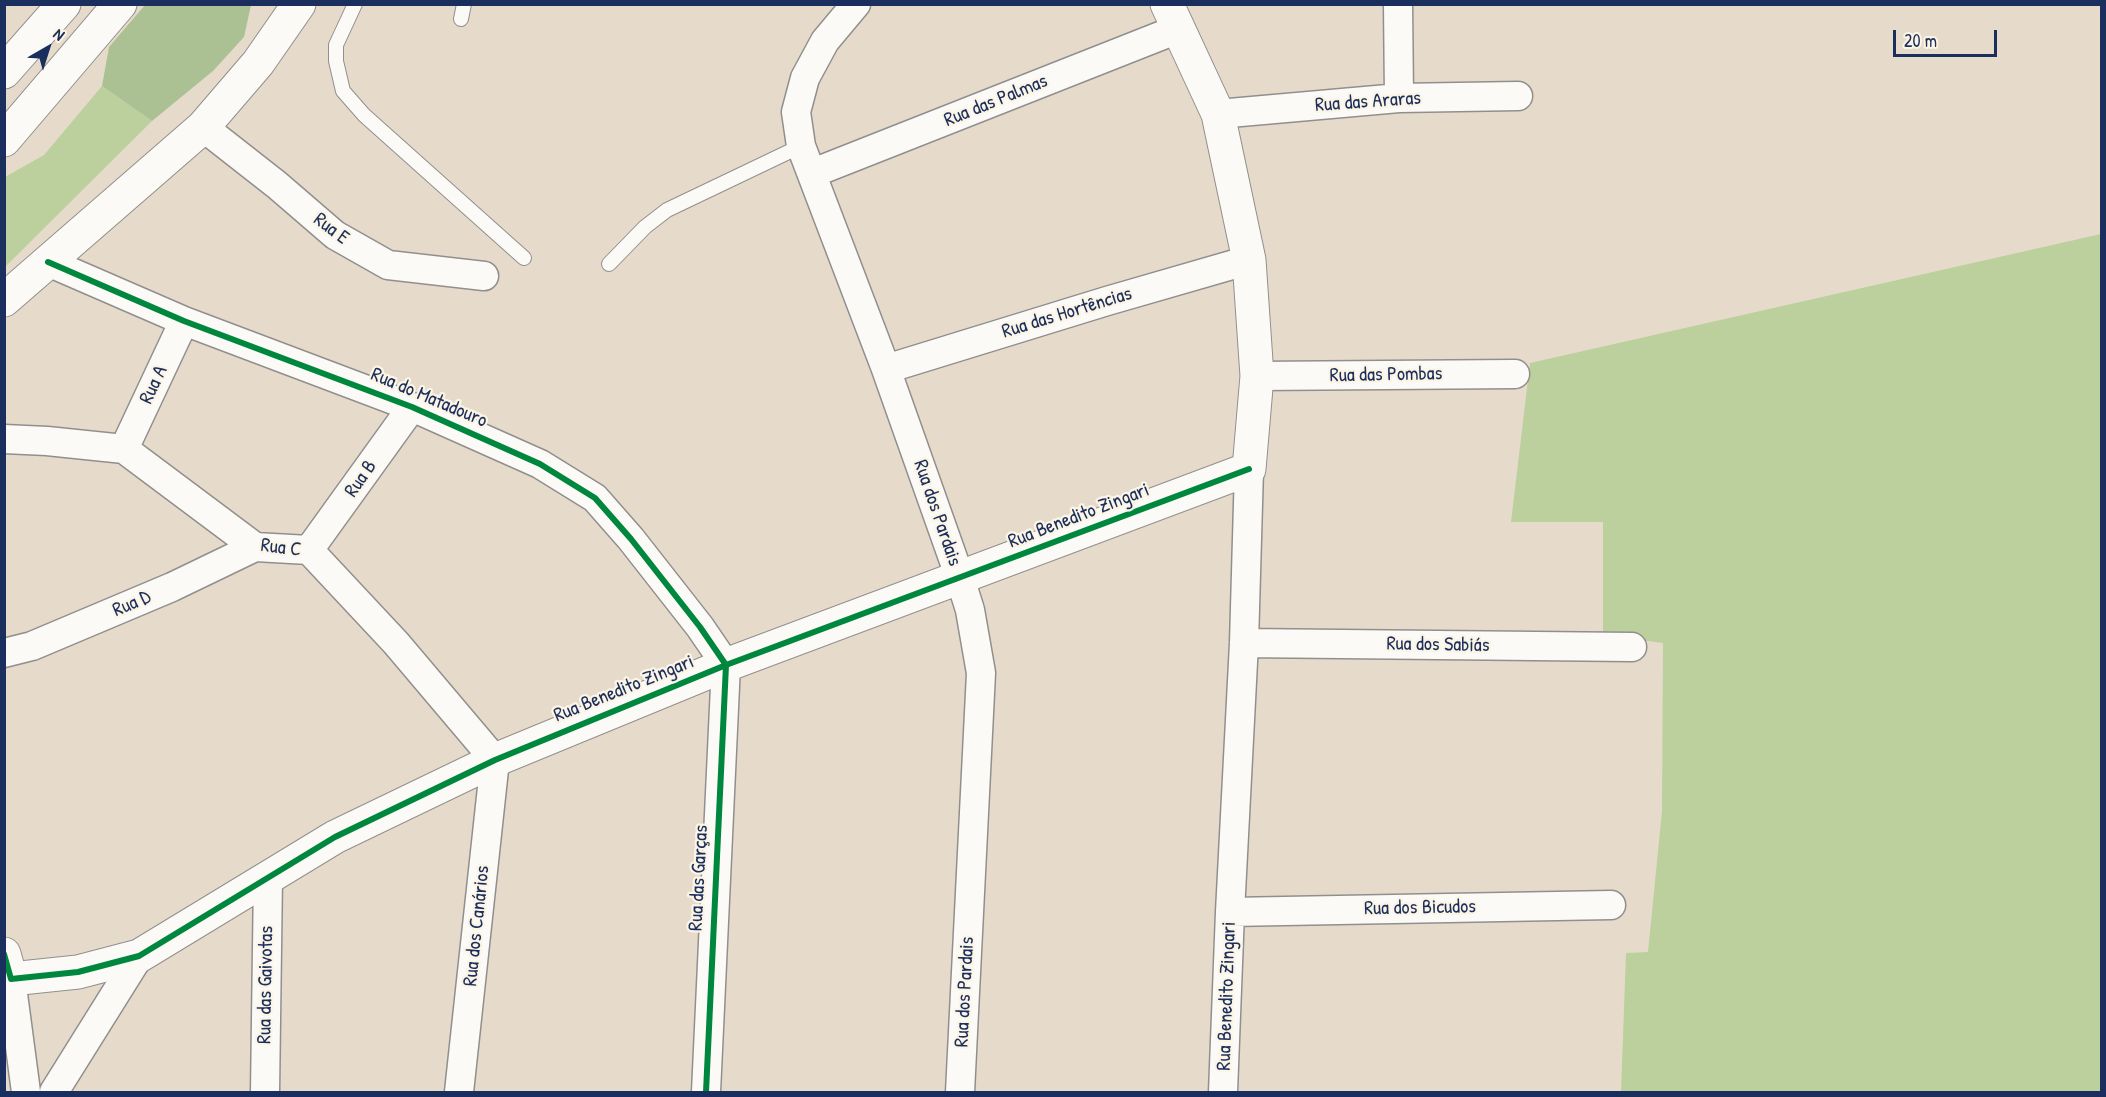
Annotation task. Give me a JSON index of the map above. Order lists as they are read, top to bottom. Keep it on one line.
{"streets":{"street":["Rua das Palmas","Rua das Araras","Rua E","Rua das Hortências","Rua das Pombas","Rua A","Rua do Matadouro","Rua B","Rua dos Pardais","Rua Benedito Zingari","Rua C","Rua D","Rua dos Sabiás","Rua das Garças","Rua dos Bicudos","Rua dos Canários","Rua das Gaivotas"]},"crossings":[["Rua das Palmas","Rua dos Pardais"],["Rua das Palmas","Rua Benedito Zingari"],["Rua das Araras","Rua Benedito Zingari"],["Rua das Hortências","Rua dos Pardais"],["Rua das Hortências","Rua Benedito Zingari"],["Rua das Pombas","Rua Benedito Zingari"],["Rua A","Rua do Matadouro"],["Rua A","Rua C"],["Rua do Matadouro","Rua B"],["Rua do Matadouro","Rua Benedito Zingari"],["Rua do Matadouro","Rua das Garças"],["Rua B","Rua C"],["Rua dos Pardais","Rua Benedito Zingari"],["Rua Benedito Zingari","Rua C"],["Rua Benedito Zingari","Rua dos Sabiás"],["Rua Benedito Zingari","Rua das Garças"],["Rua Benedito Zingari","Rua dos Bicudos"],["Rua Benedito Zingari","Rua dos Canários"],["Rua Benedito Zingari","Rua das Gaivotas"],["Rua C","Rua D"],["Rua C","Rua dos Canários"]],"scale_bar":"20 m","north":"top right"}
